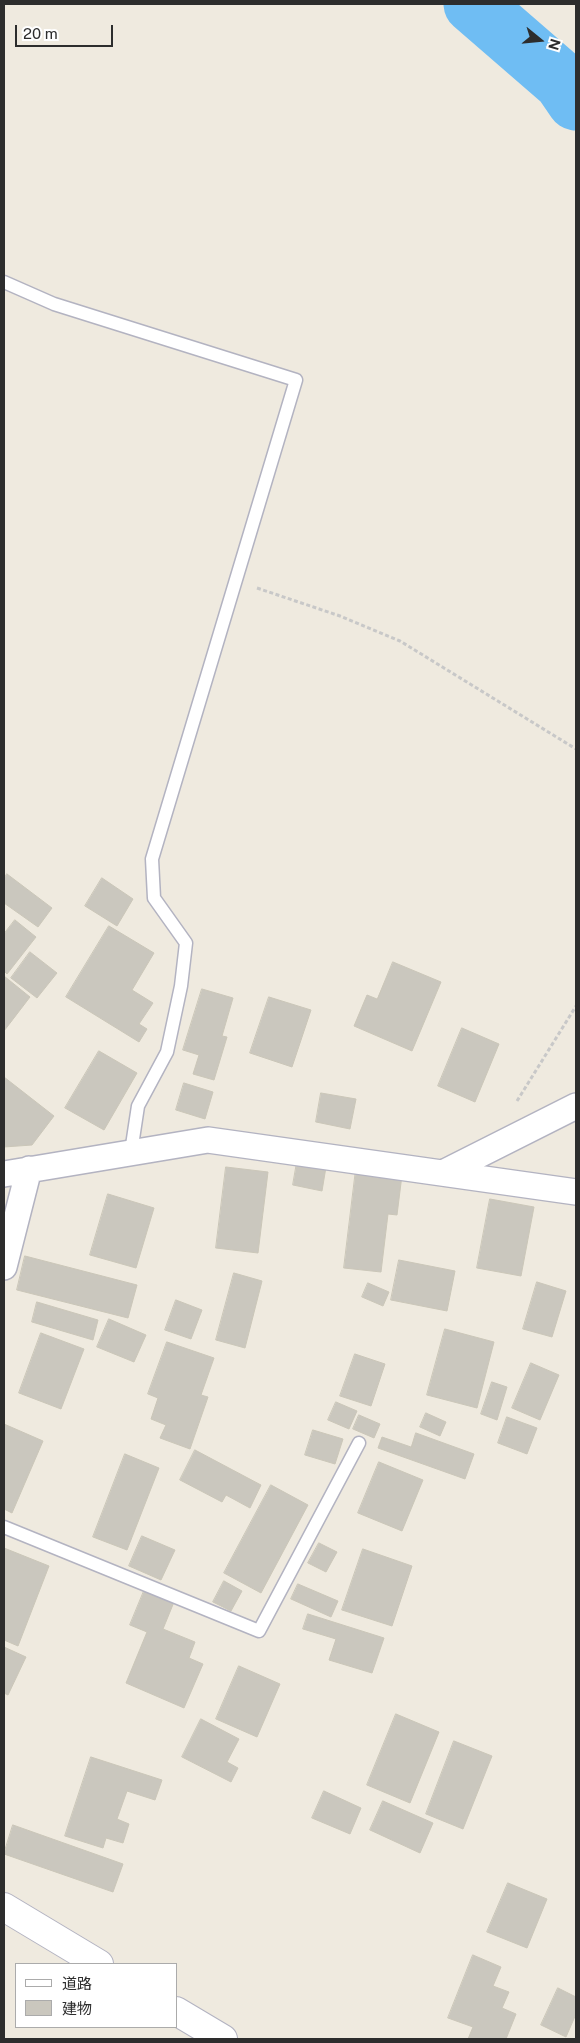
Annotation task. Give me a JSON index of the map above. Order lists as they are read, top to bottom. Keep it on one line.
{"legend":["道路","建物"],"scale_bar":"20 m","north":"right"}
